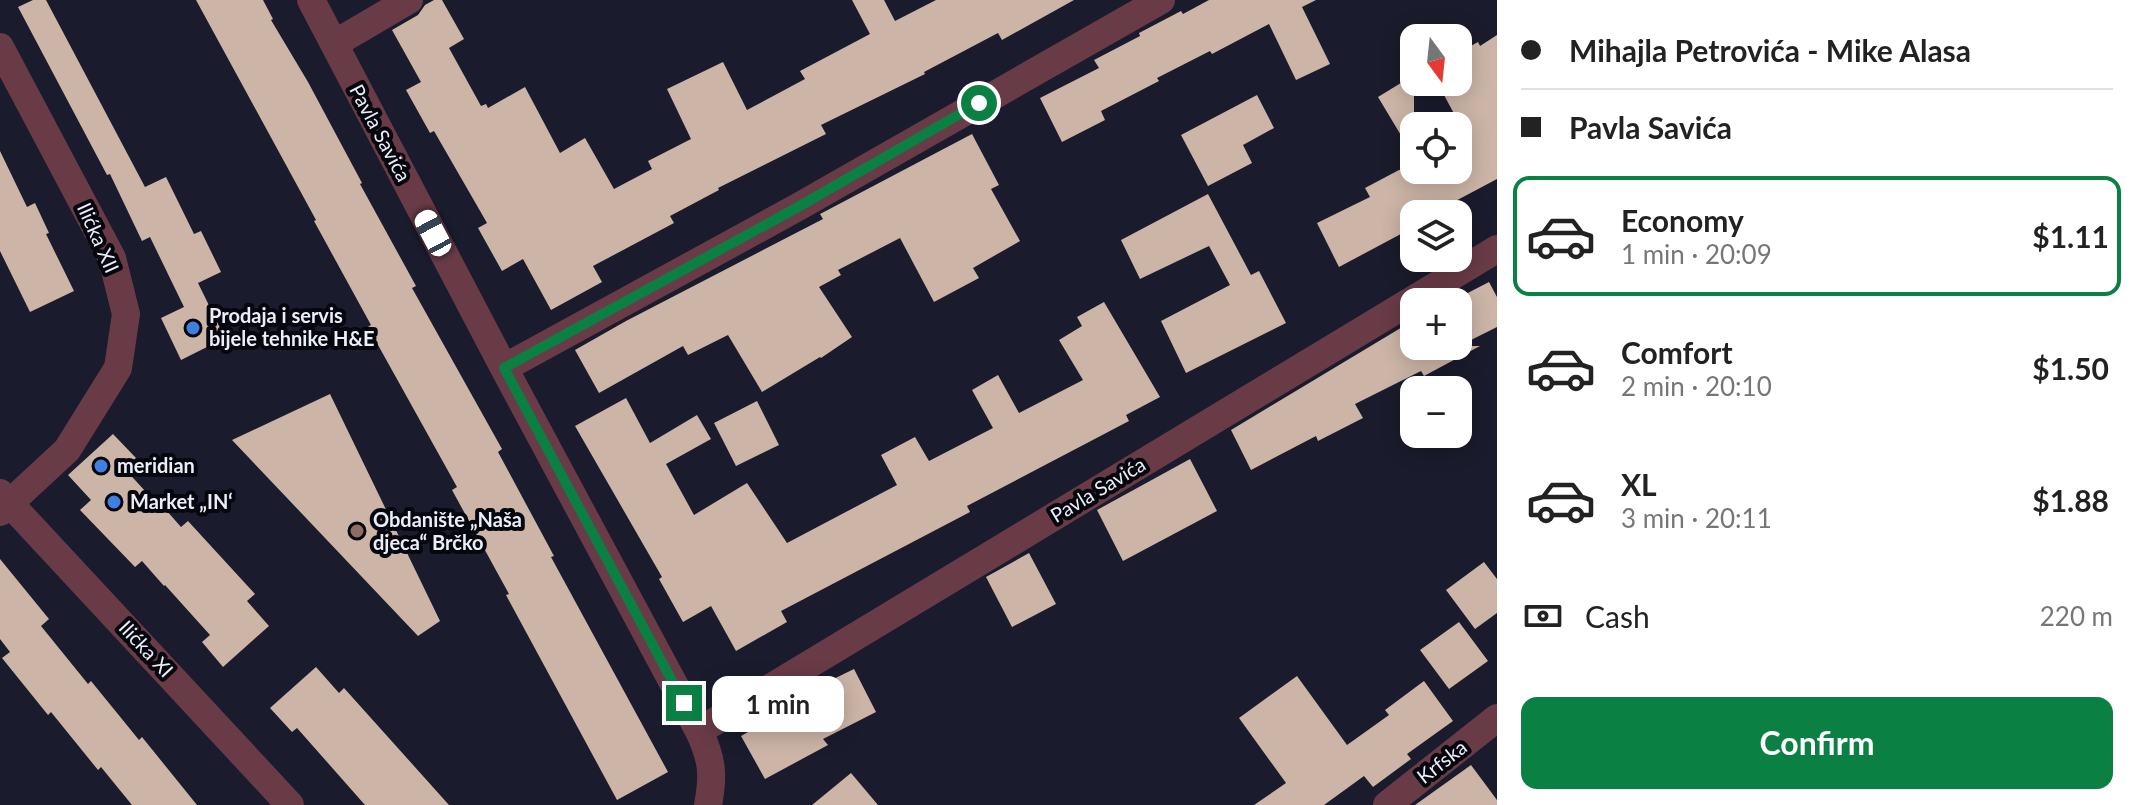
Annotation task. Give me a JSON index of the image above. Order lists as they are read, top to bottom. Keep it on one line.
{"streets":{"street":["Pavla Savića","Ilićka XII","Ilićka XI","Krfska"]},"crossings":[["Ilićka XII","Ilićka XI"]],"places":["Prodaja i servis bijele tehnike H&E","meridian","Market „IN‘","Obdanište „Naša djeca“ Brčko"],"north":"bottom","page":{"banner":["Mihajla Petrovića - Mike Alasa","Pavla Savića"],"map_buttons":["+","−"],"list":[{"name":"Economy","note":"1 min · 20:09","value":"$1.11"},{"name":"Comfort","note":"2 min · 20:10","value":"$1.50"},{"name":"XL","note":"3 min · 20:11","value":"$1.88"}],"pay":["Cash","220 m"],"bubble":"1 min","buttons":"Confirm"}}
